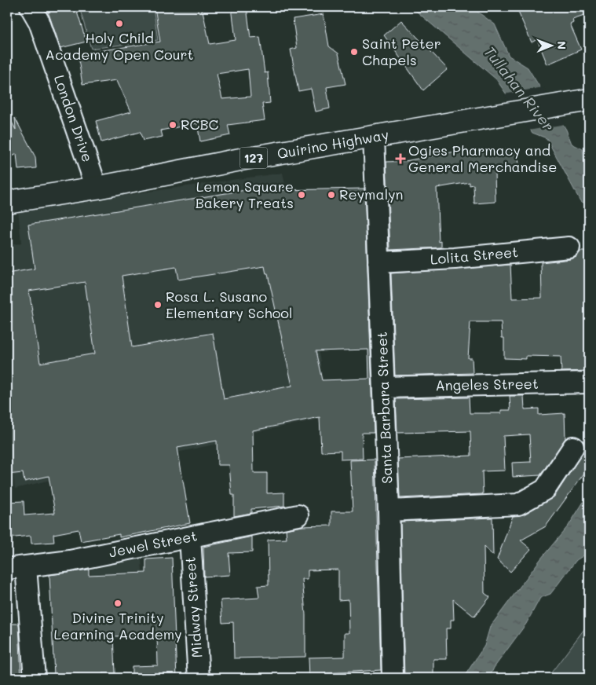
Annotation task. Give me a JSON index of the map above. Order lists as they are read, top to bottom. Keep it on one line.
{"streets":{"main road":["Quirino Highway","127"],"street":["London Drive","Lolita Street","Angeles Street","Santa Barbara Street","Jewel Street","Midway Street"]},"crossings":[["London Drive","Quirino Highway"],["Quirino Highway","Santa Barbara Street"],["Lolita Street","Santa Barbara Street"],["Angeles Street","Santa Barbara Street"],["Jewel Street","Midway Street"]],"water":["Tullahan River"],"places":{"other":["Holy Child Academy Open Court","Saint Peter Chapels","RCBC","Lemon Square Bakery Treats","Reymalyn","Rosa L. Susano Elementary School","Divine Trinity Learning Academy"],"health":["Ogies Pharmacy and General Merchandise"]},"north":"right"}
